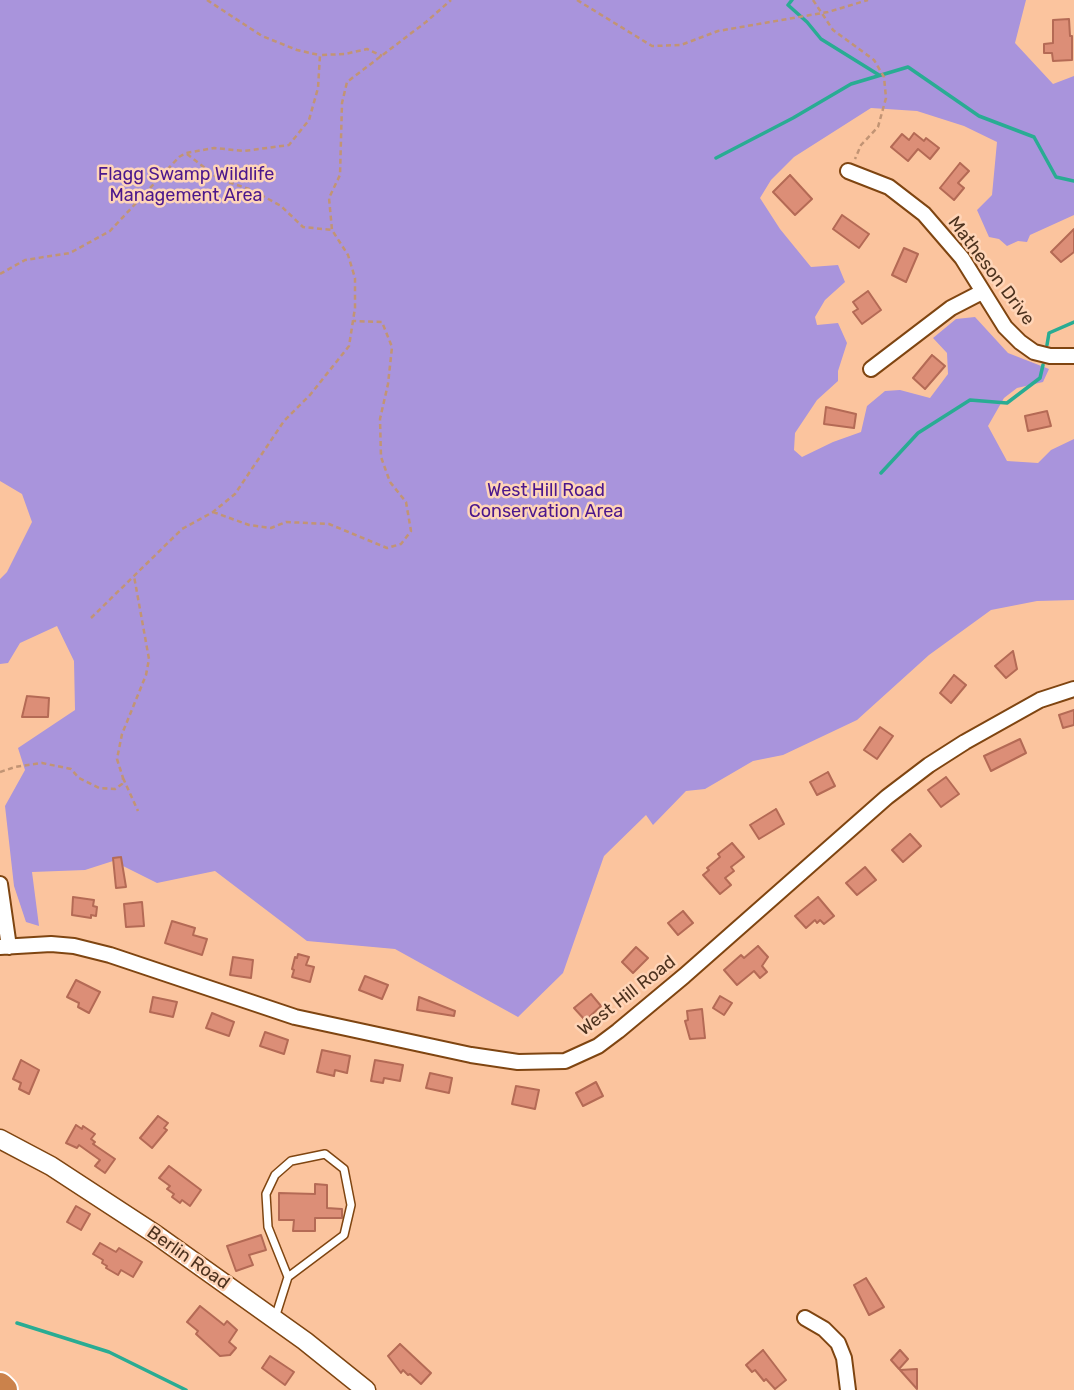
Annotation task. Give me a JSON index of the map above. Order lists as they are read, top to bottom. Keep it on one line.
{"streets":{"street":["Matheson Drive","West Hill Road","Berlin Road"]},"parks":["Flagg Swamp Wildlife Management Area","West Hill Road Conservation Area"]}
